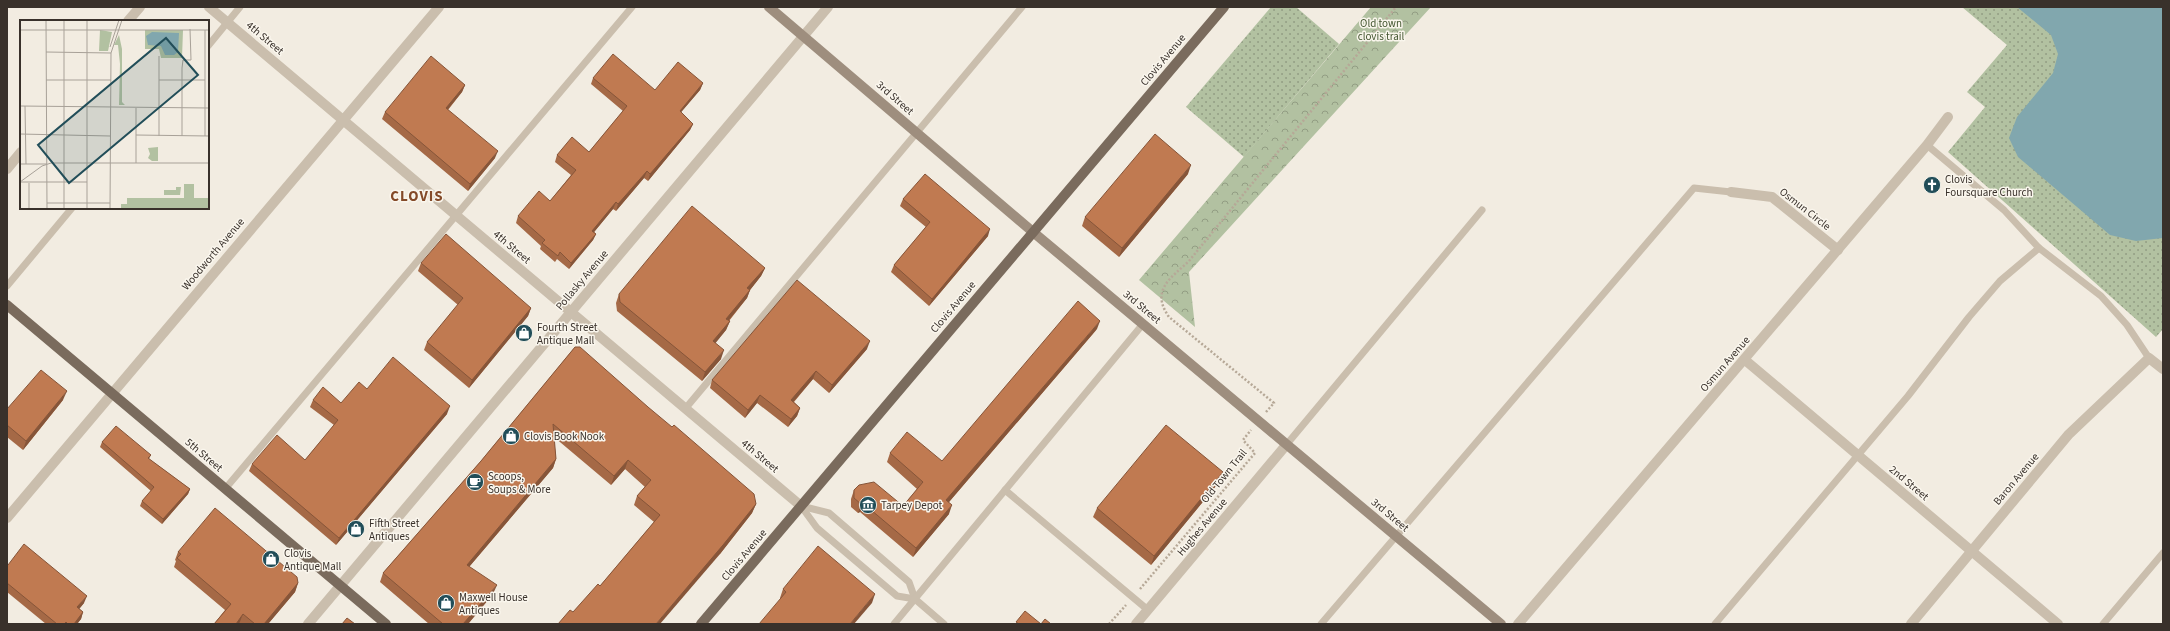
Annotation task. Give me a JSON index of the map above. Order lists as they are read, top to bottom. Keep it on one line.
{"streets":{"main road":["Clovis Avenue","5th Street"],"street":["4th Street","3rd Street","Osmun Circle","Woodworth Avenue","Pollasky Avenue","Osmun Avenue","Baron Avenue","2nd Street","Hughes Avenue"],"path":["Old Town Trail"]},"crossings":[["4th Street","Clovis Avenue"],["4th Street","Woodworth Avenue"],["4th Street","Pollasky Avenue"],["Clovis Avenue","3rd Street"],["3rd Street","Pollasky Avenue"],["3rd Street","Old Town Trail"],["3rd Street","Hughes Avenue"],["Osmun Circle","Osmun Avenue"],["Woodworth Avenue","5th Street"],["Pollasky Avenue","5th Street"],["Osmun Avenue","2nd Street"],["Baron Avenue","2nd Street"]],"districts":["CLOVIS"],"parks":["Old town clovis trail"],"places":{"church":["Clovis Foursquare Church"],"shop":["Fourth Street Antique Mall","Clovis Book Nook","Fifth Street Antiques","Clovis Antique Mall","Maxwell House Antiques"],"cafe":["Scoops, Soups & More"],"museum":["Tarpey Depot"]}}
